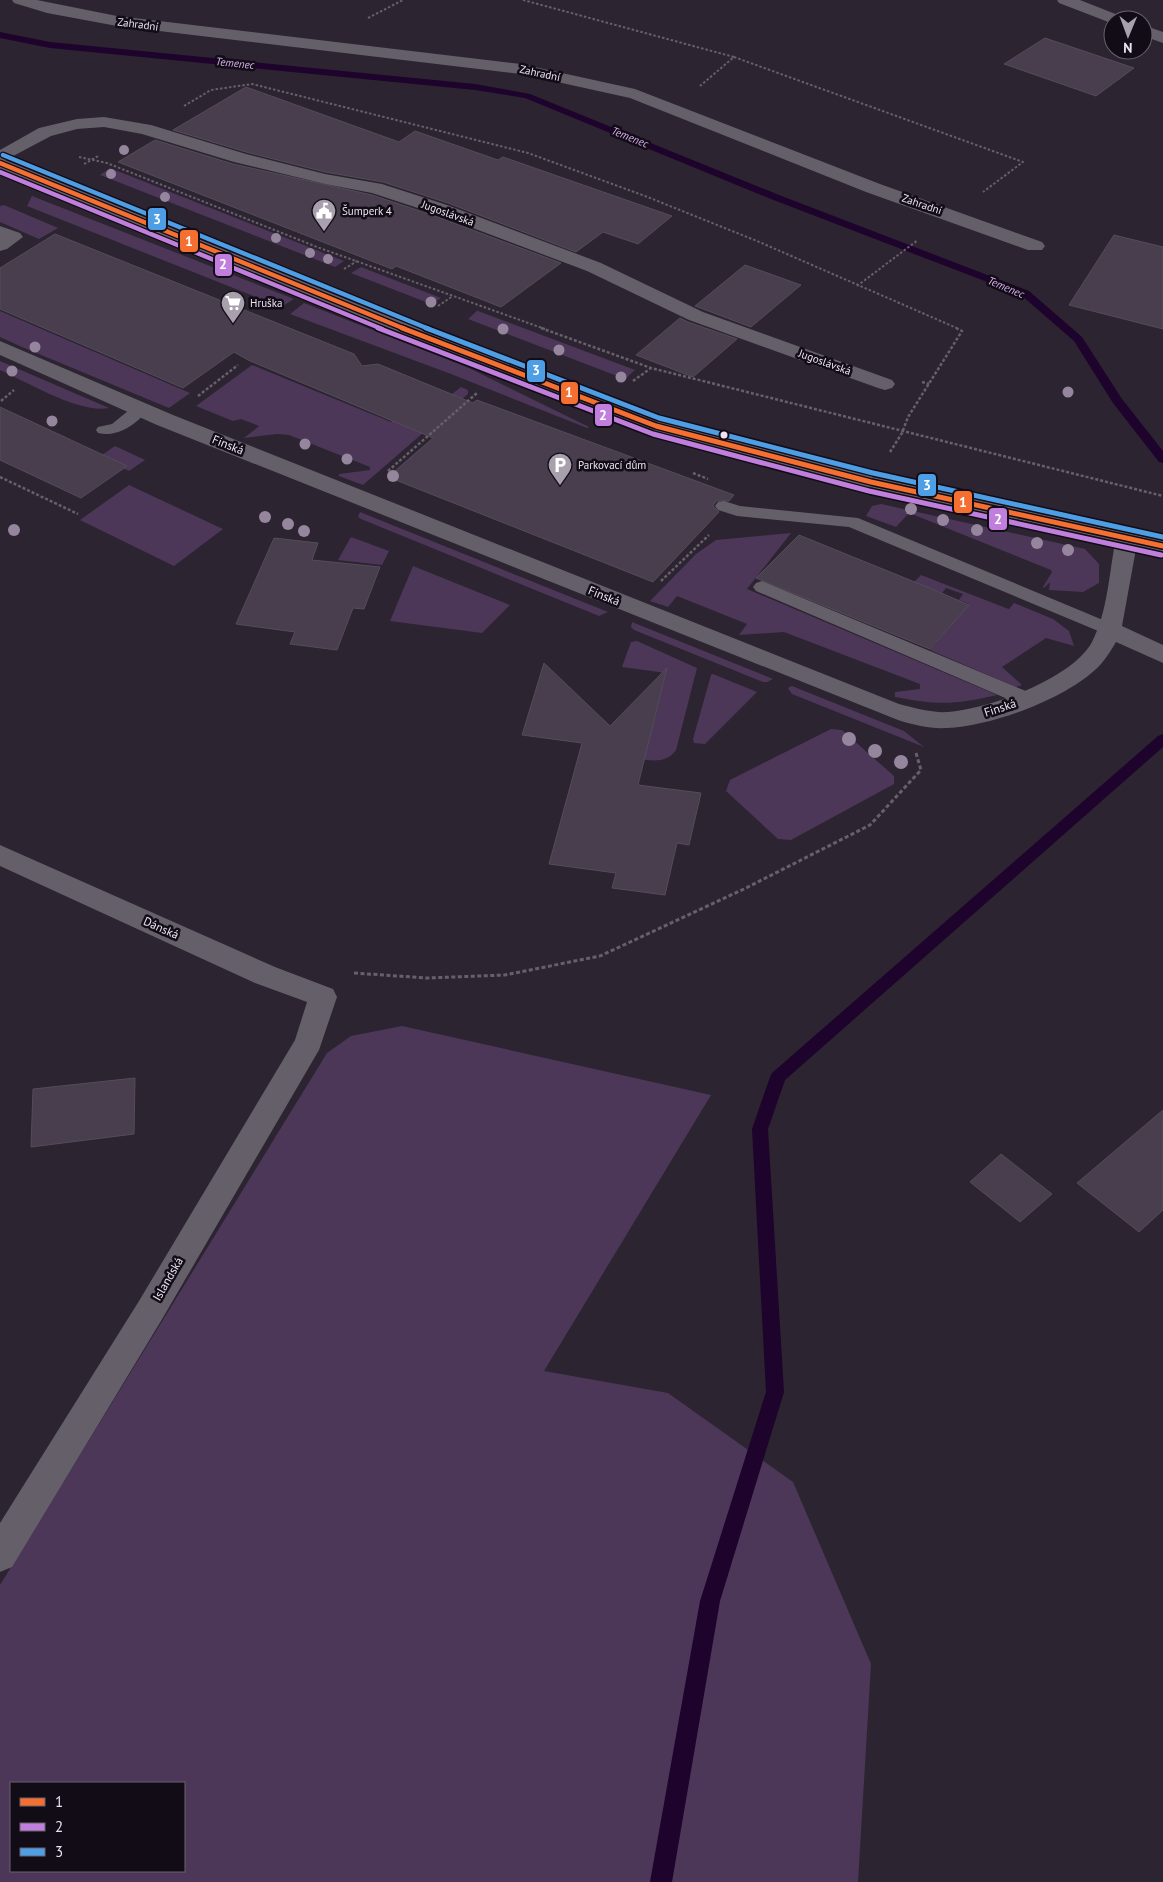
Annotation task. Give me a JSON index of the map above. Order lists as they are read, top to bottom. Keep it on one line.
{"streets":{"street":["Zahradní","Jugoslávská","Finská","Dánská","Islandská"]},"crossings":[["Dánská","Islandská"]],"water":["Temenec"],"places":{"public building":["Šumperk 4"],"supermarket":["Hruška"],"parking":["Parkovací dům"]},"lines":["transit line 3","transit line 1","transit line 2"],"legend":["1","2","3"],"north":"bottom"}
